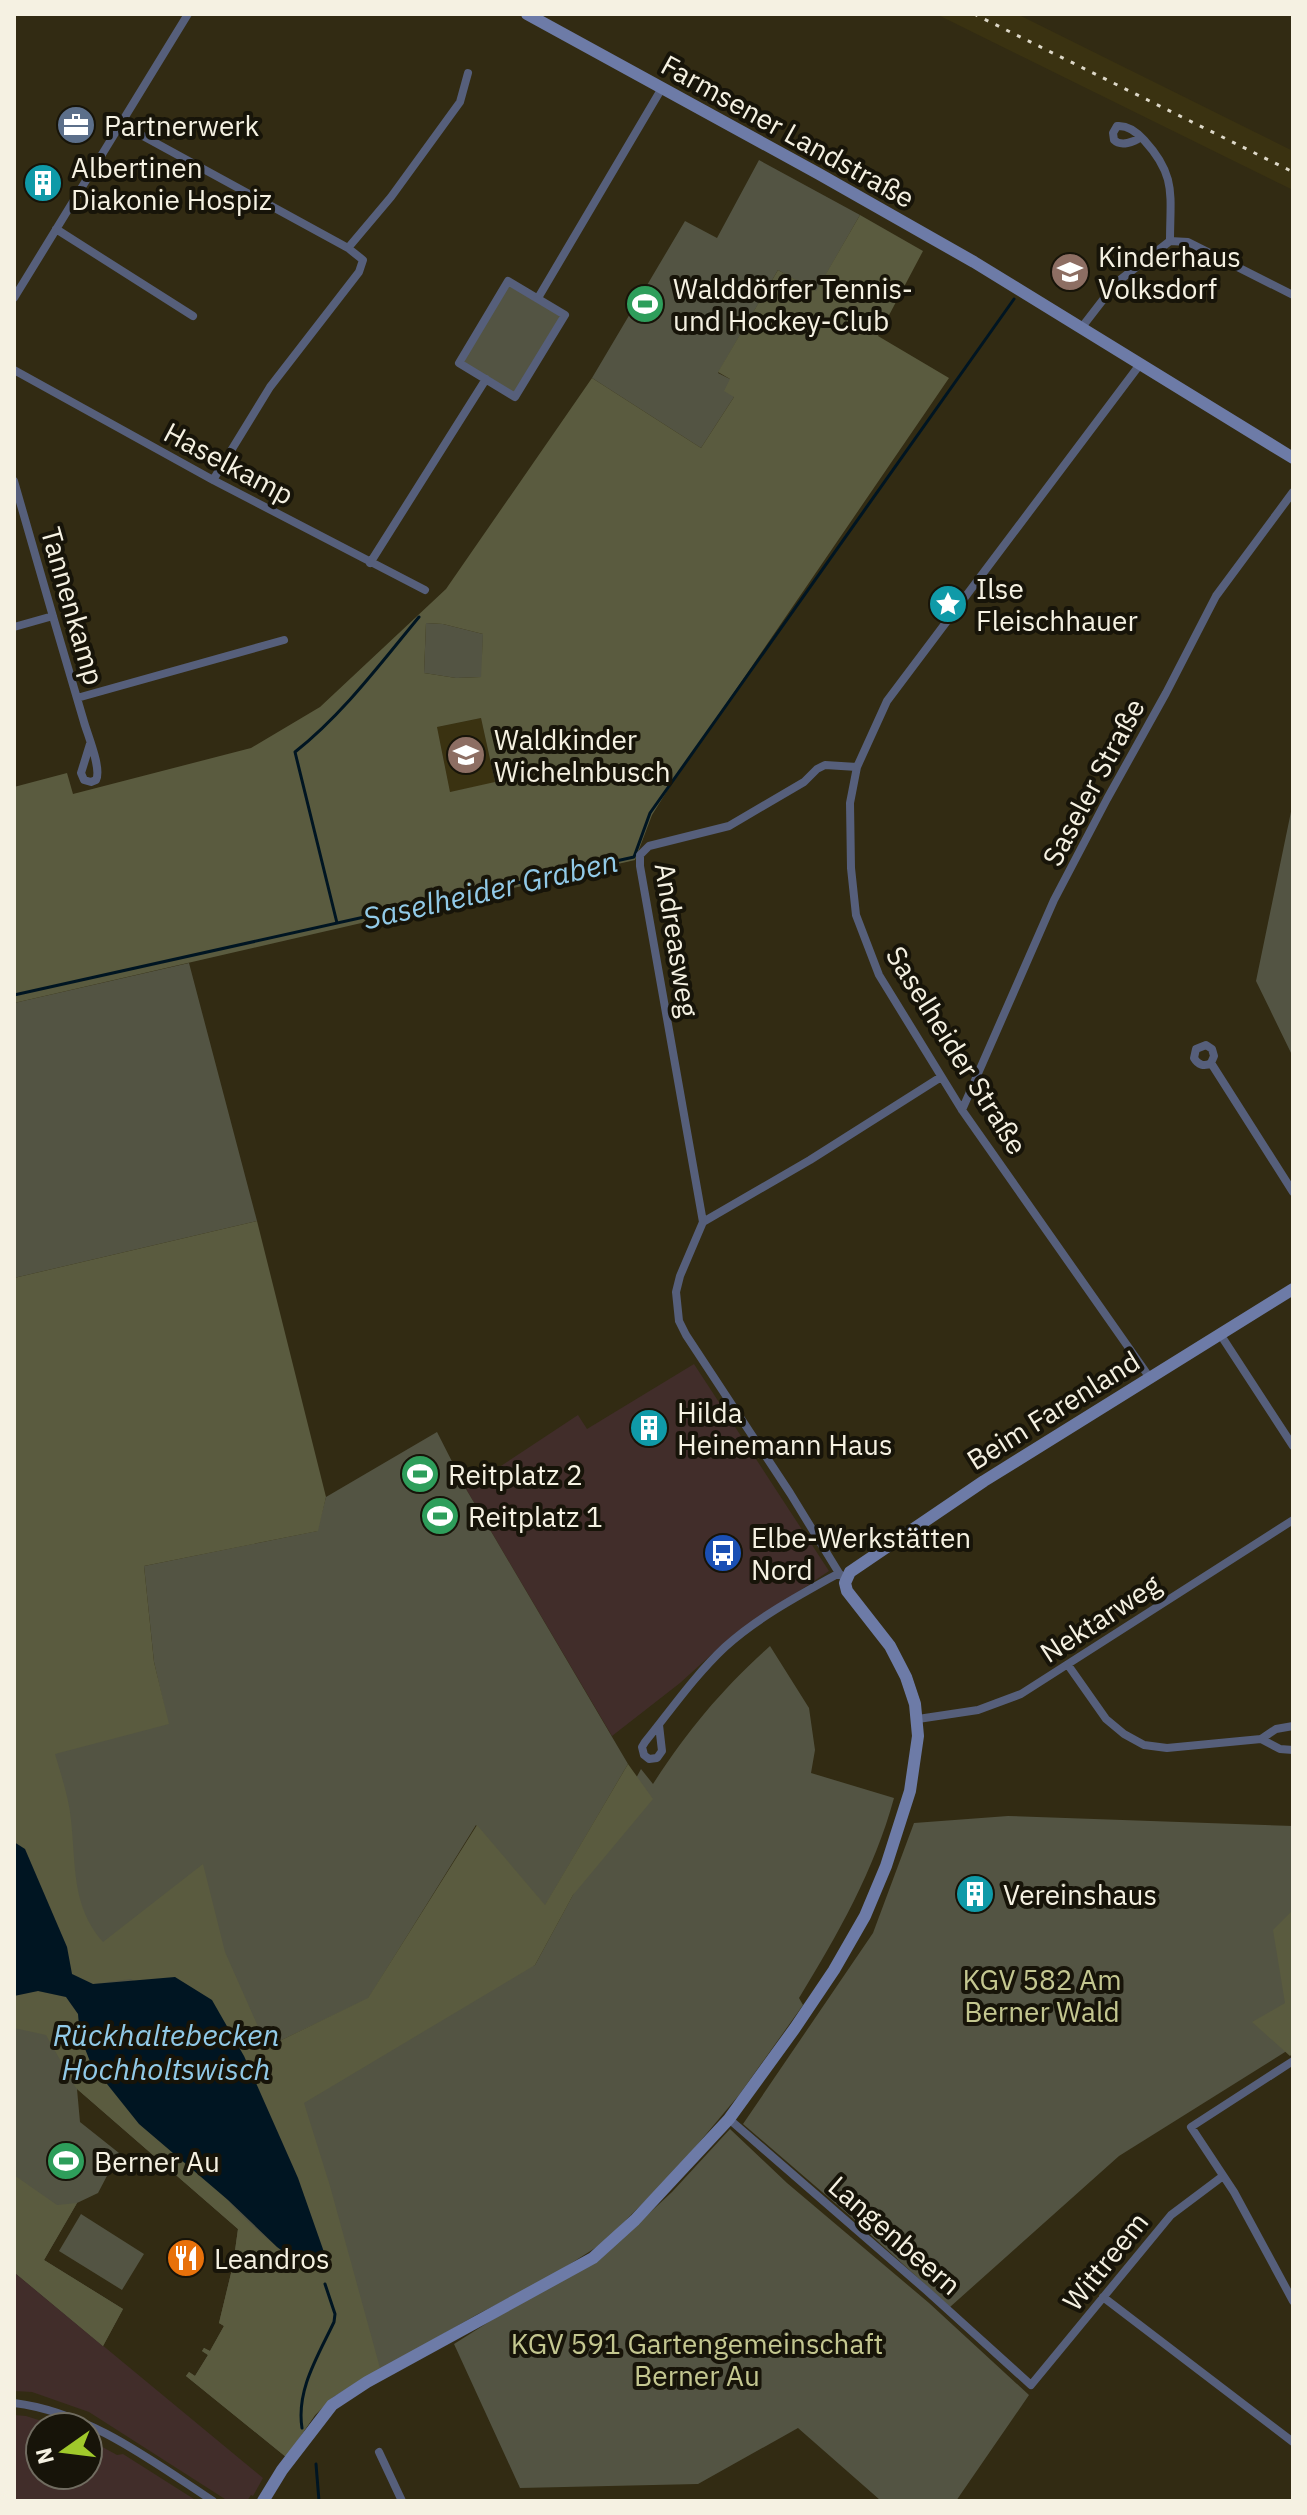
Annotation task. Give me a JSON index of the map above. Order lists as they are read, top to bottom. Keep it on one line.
{"streets":{"street":["Farmsener Landstraße","Haselkamp","Tannenkamp","Saseler Straße","Andreasweg","Saselheider Straße","Beim Farenland","Nektarweg","Langenbeern","Wittreem"]},"crossings":[["Farmsener Landstraße","Saselheider Straße"],["Saseler Straße","Saselheider Straße"],["Andreasweg","Saselheider Straße"],["Saselheider Straße","Beim Farenland"],["Langenbeern","Wittreem"]],"water":["Saselheider Graben","Rückhaltebecken Hochholtswisch"],"parks":["KGV 582 Am Berner Wald","KGV 591 Gartengemeinschaft Berner Au"],"places":{"office":["Partnerwerk"],"building":["Albertinen Diakonie Hospiz","Hilda Heinemann Haus","Vereinshaus"],"school or university":["Kinderhaus Volksdorf","Waldkinder Wichelnbusch"],"sports":["Walddörfer Tennis- und Hockey-Club","Reitplatz 2","Reitplatz 1","Berner Au"],"place":["Ilse Fleischhauer"],"bus stop":["Elbe-Werkstätten Nord"],"restaurant":["Leandros"]},"north":"left"}
